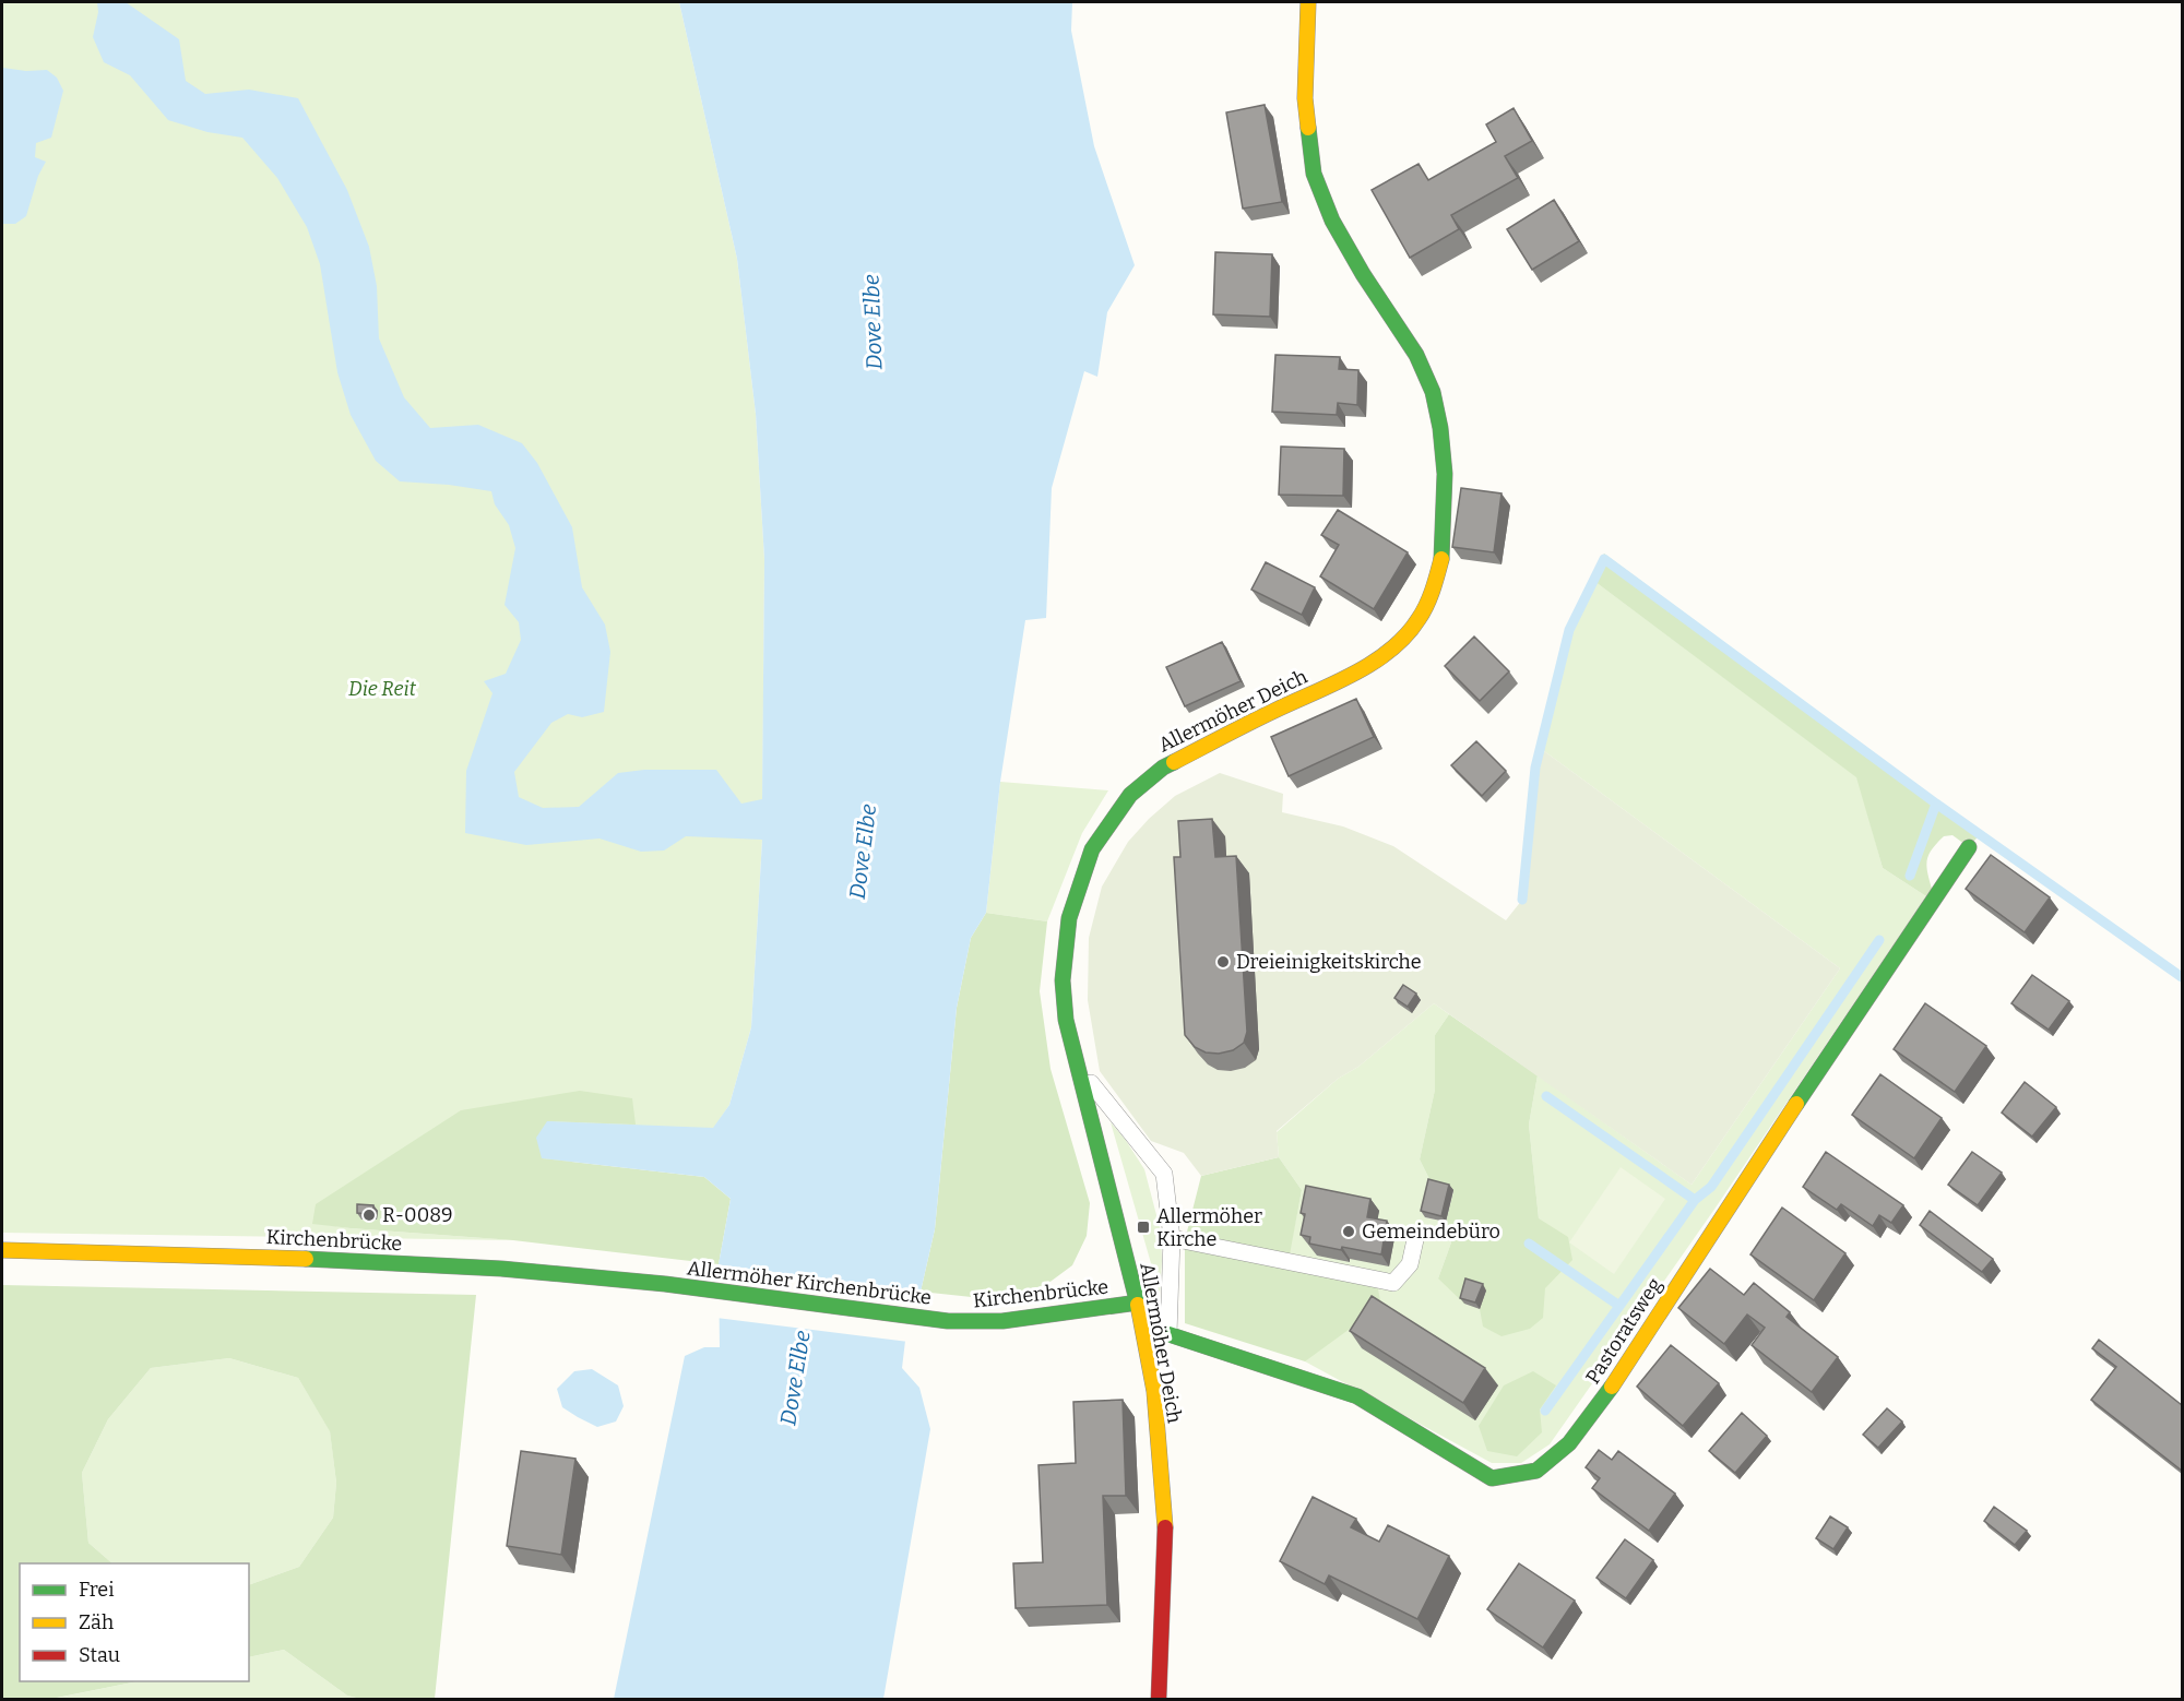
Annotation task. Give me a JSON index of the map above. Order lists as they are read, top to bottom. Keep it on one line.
{"streets":{"street":["Allermöher Deich","Kirchenbrücke","Allermöher Kirchenbrücke","Pastoratsweg"]},"crossings":[["Allermöher Deich","Kirchenbrücke"],["Allermöher Deich","Pastoratsweg"],["Kirchenbrücke","Allermöher Kirchenbrücke"]],"water":["Dove Elbe"],"parks":["Die Reit"],"places":{"other":["Dreieinigkeitskirche","R-0089","Gemeindebüro"],"transit":["Allermöher Kirche"]},"legend":["Frei","Zäh","Stau"]}
